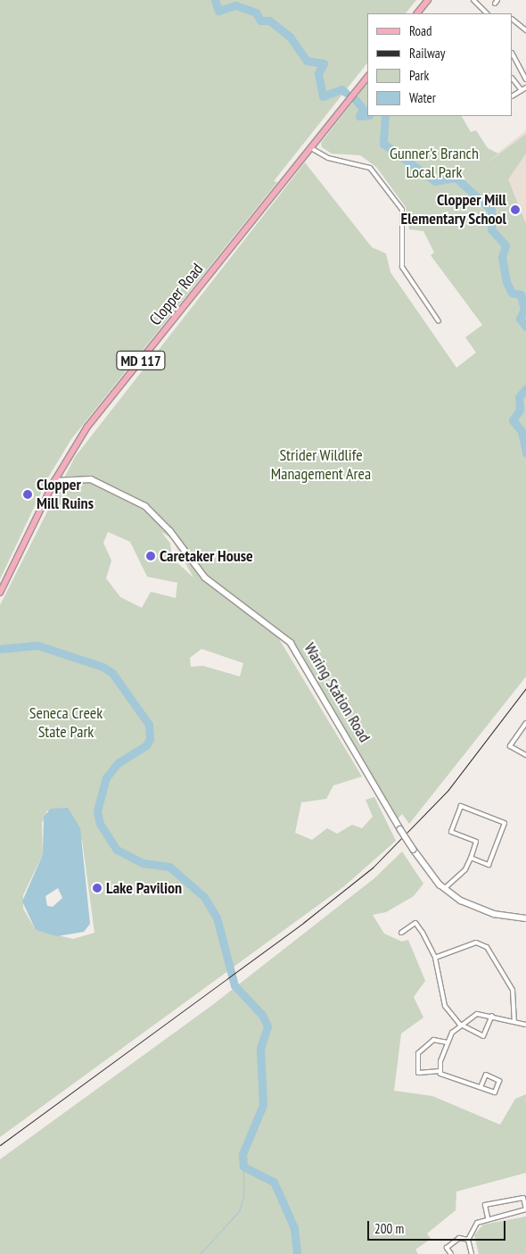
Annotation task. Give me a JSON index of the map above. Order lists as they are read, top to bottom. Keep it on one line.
{"streets":{"main road":["Clopper Road","MD 117"],"street":["Waring Station Road"]},"crossings":[["Clopper Road","Waring Station Road"]],"parks":["Gunner's Branch Local Park","Strider Wildlife Management Area","Seneca Creek State Park"],"places":["Clopper Mill Elementary School","Clopper Mill Ruins","Caretaker House","Lake Pavilion"],"legend":["Road","Railway","Park","Water"],"scale_bar":"200 m"}
